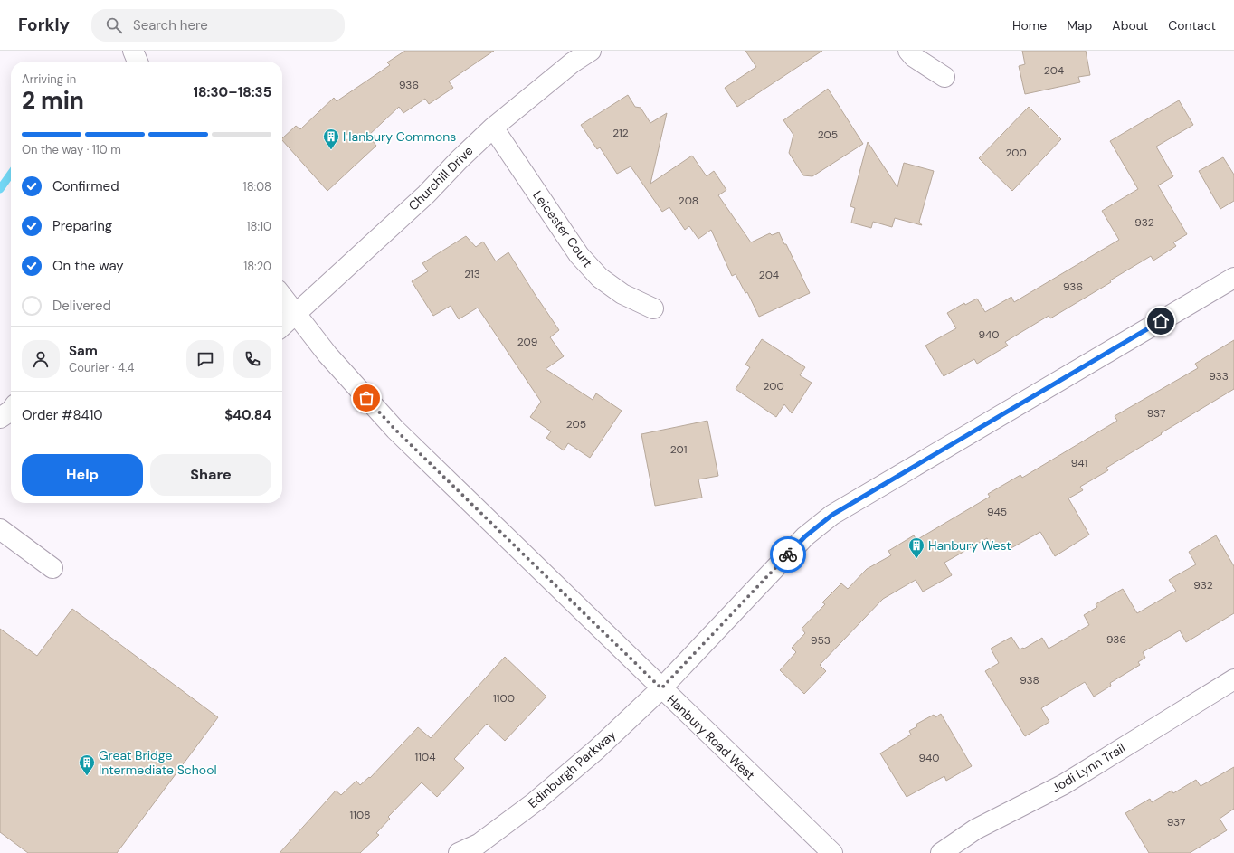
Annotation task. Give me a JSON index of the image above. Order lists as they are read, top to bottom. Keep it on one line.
{"streets":{"street":["Churchill Drive","Leicester Court","Hanbury Road West","Jodi Lynn Trail","Edinburgh Parkway"]},"crossings":[["Churchill Drive","Leicester Court"],["Churchill Drive","Hanbury Road West"],["Hanbury Road West","Edinburgh Parkway"]],"places":{"building":["Hanbury Commons","Hanbury West","Great Bridge Intermediate School"]},"house_numbers":["204","936","212","205","200","208","932","213","204","936","940","209","933","200","937","205","201","941","945","932","936","953","938","1100","1104","940","1108","937"],"page":{"header":"Forkly","search":"Search here","nav":["Home","Map","About","Contact"],"heading":["2 min","Arriving in","18:30–18:35"],"panel":["Sam","Courier · 4.4","Order #8410","$40.84"],"bar":"On the way · 110 m","list":[["Confirmed","18:08"],["Preparing","18:10"],["On the way","18:20"],"Delivered"],"buttons":["Help","Share"]}}
